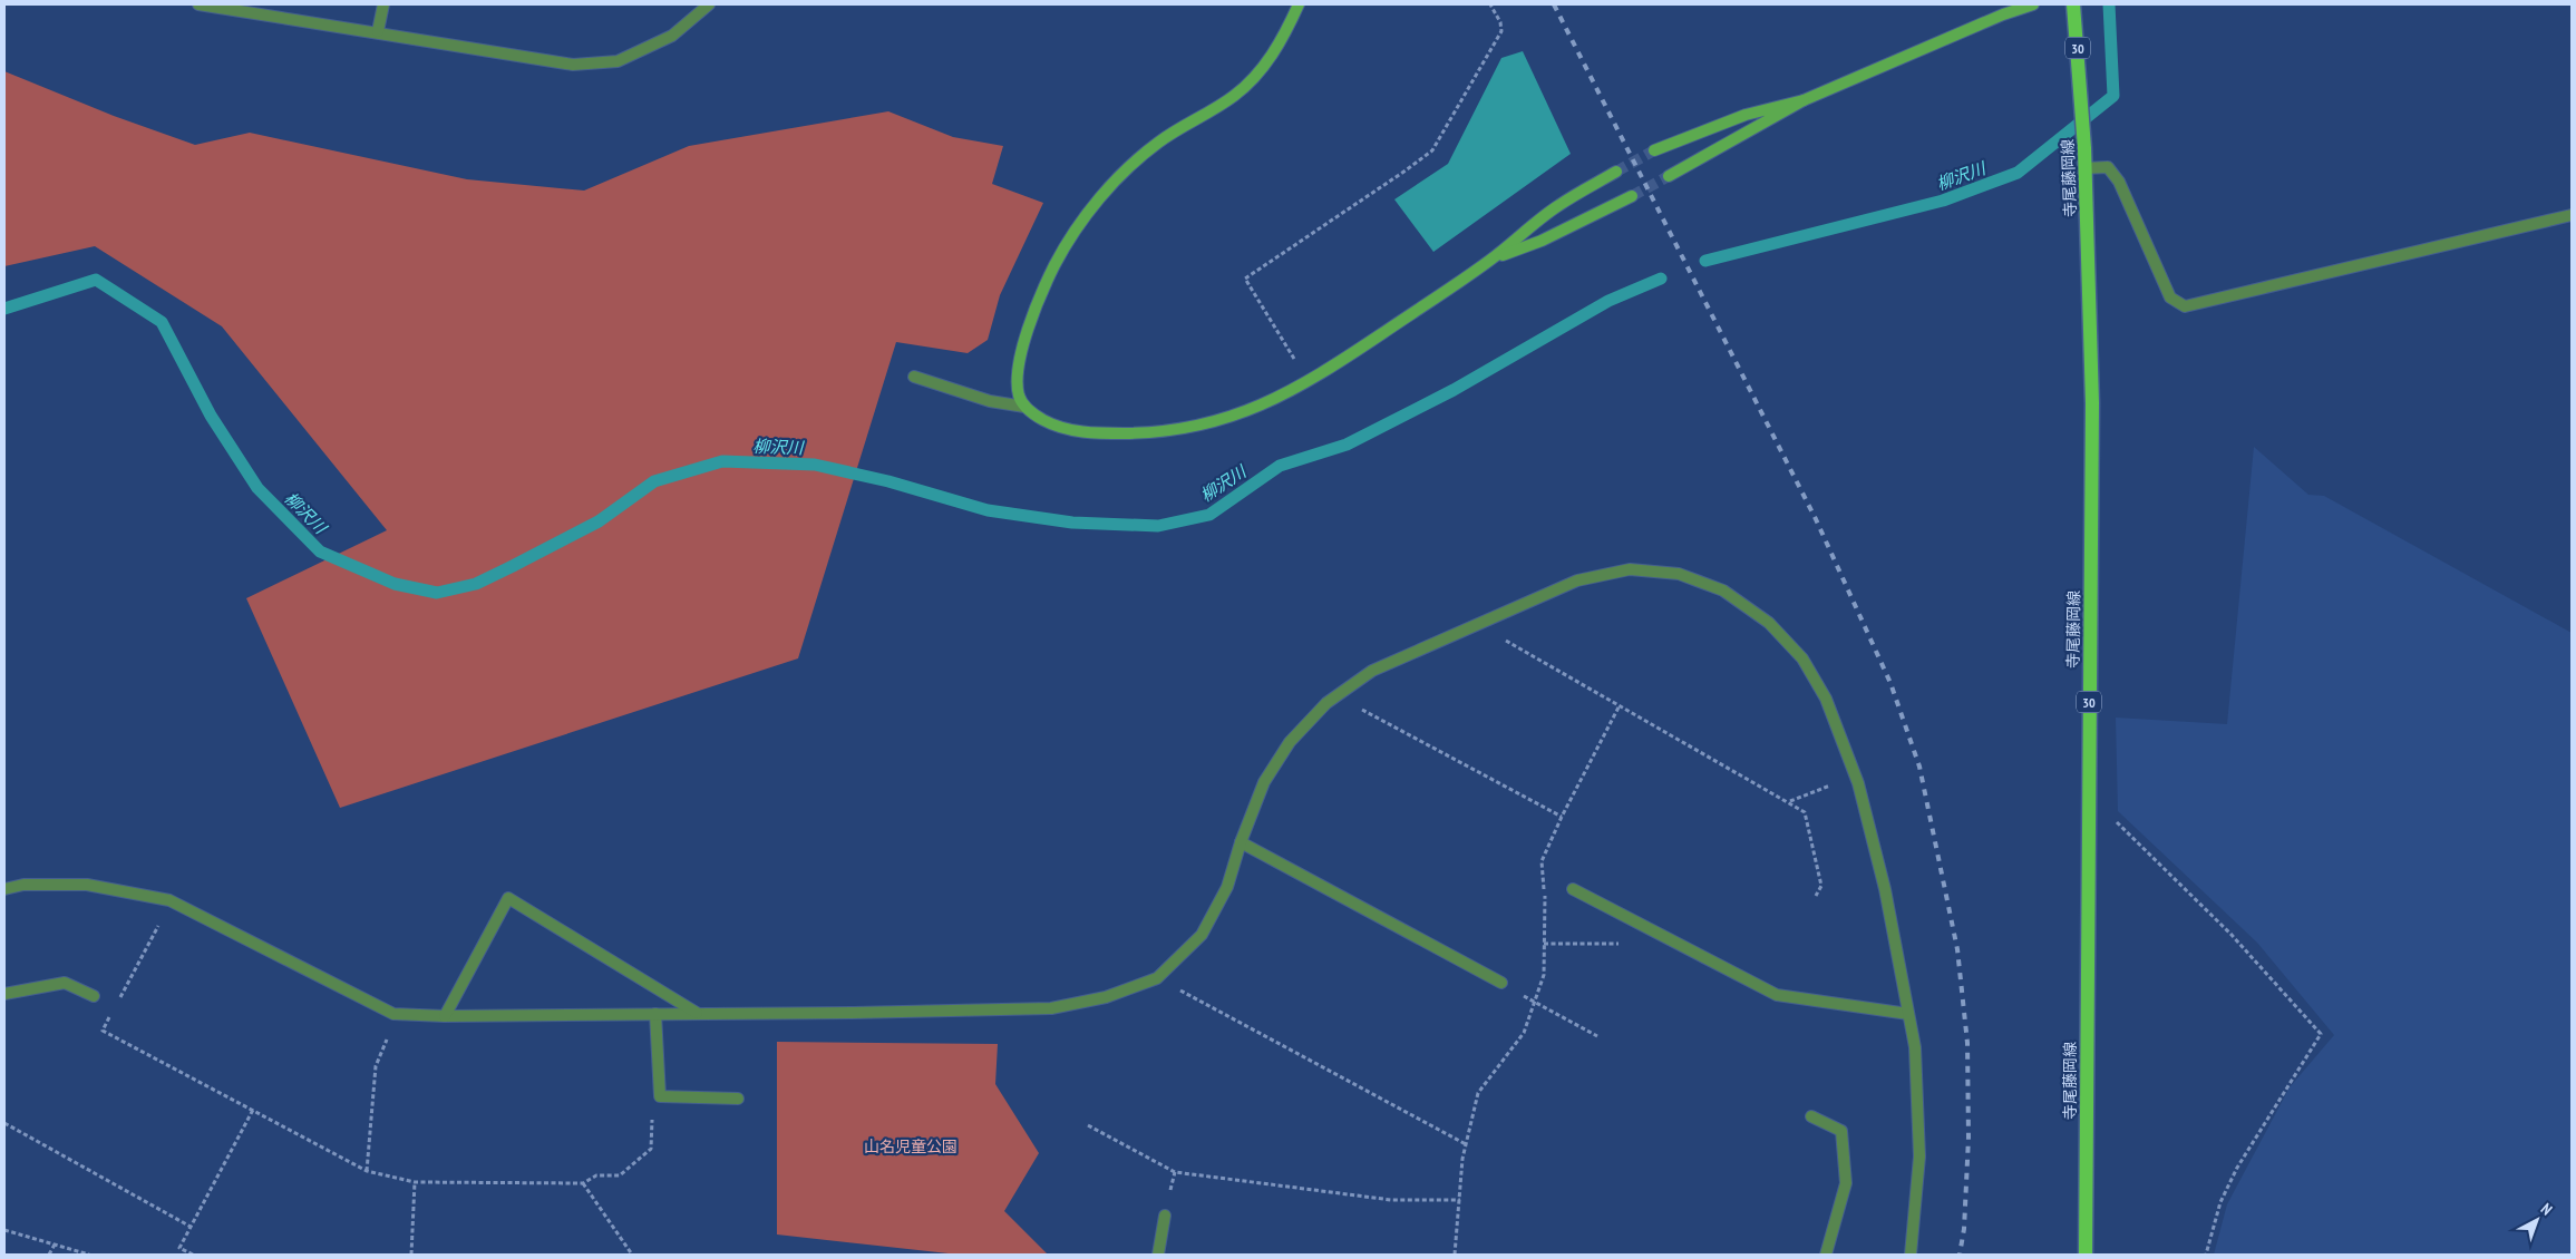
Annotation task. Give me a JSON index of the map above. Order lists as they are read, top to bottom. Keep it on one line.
{"streets":{"main road":["30","寺尾藤岡線"]},"water":["柳沢川"],"parks":["山名児童公園"],"north":"top right"}
